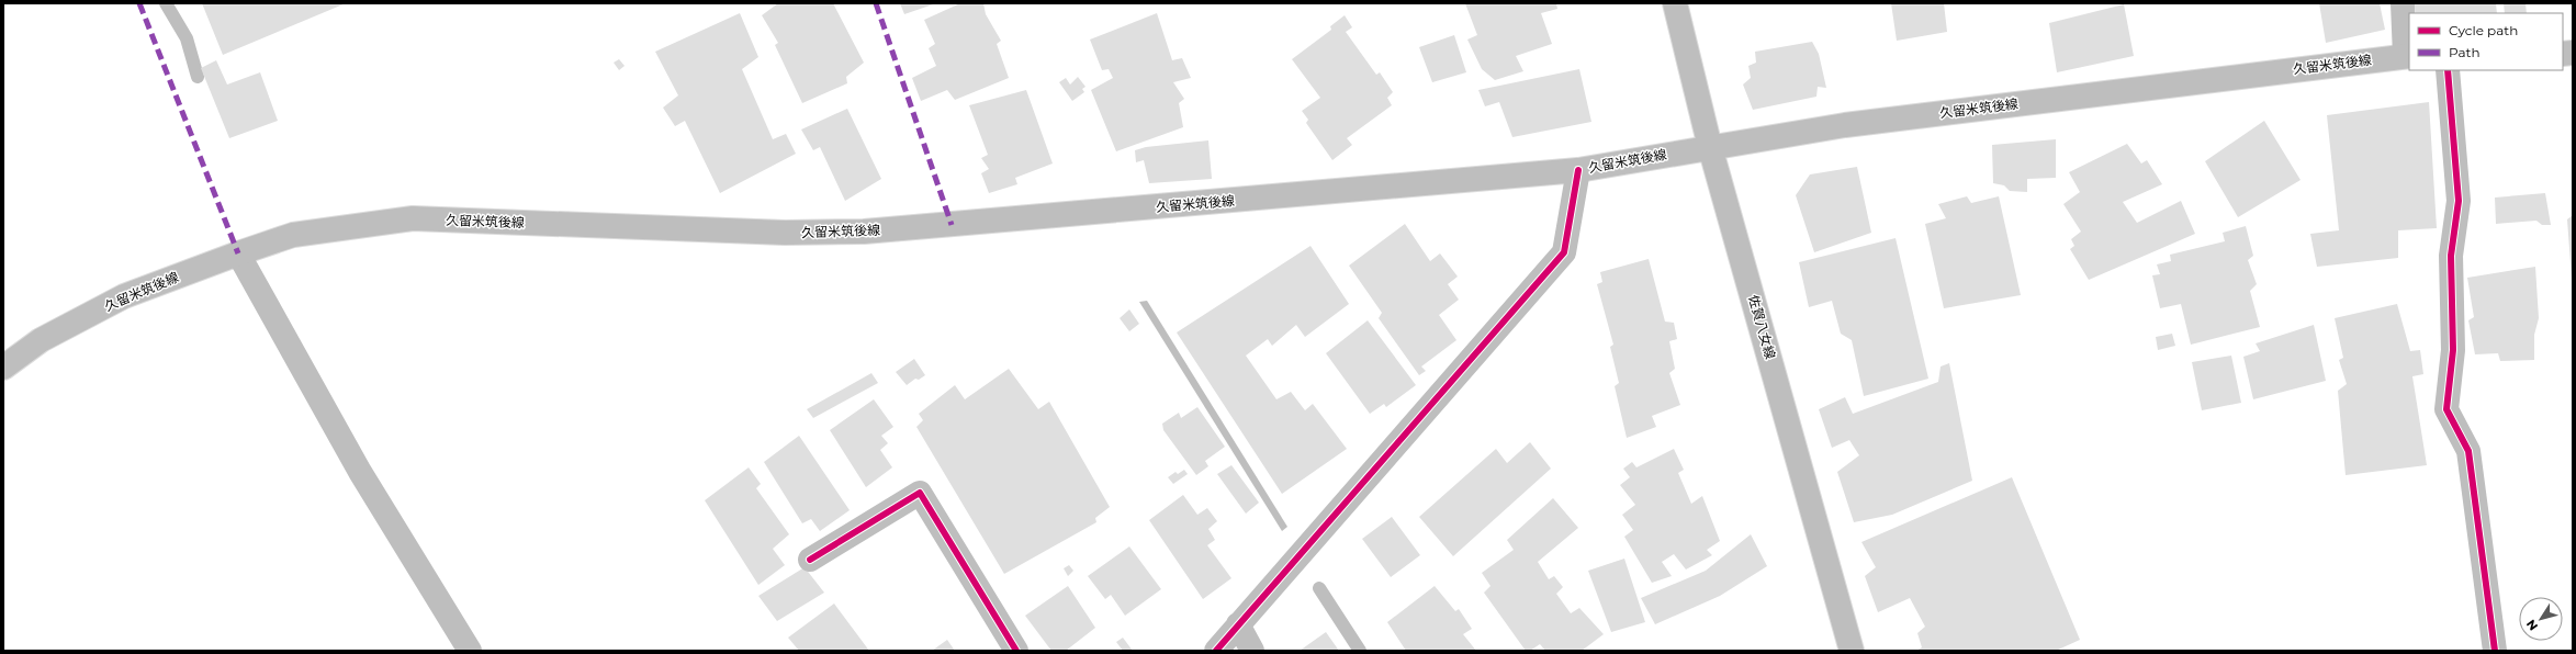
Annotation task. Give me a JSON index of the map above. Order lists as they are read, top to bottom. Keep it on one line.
{"streets":{"main road":["久留米筑後線","佐賀八女線"]},"crossings":[["久留米筑後線","佐賀八女線"]],"legend":["Cycle path","Path"],"north":"bottom left"}
